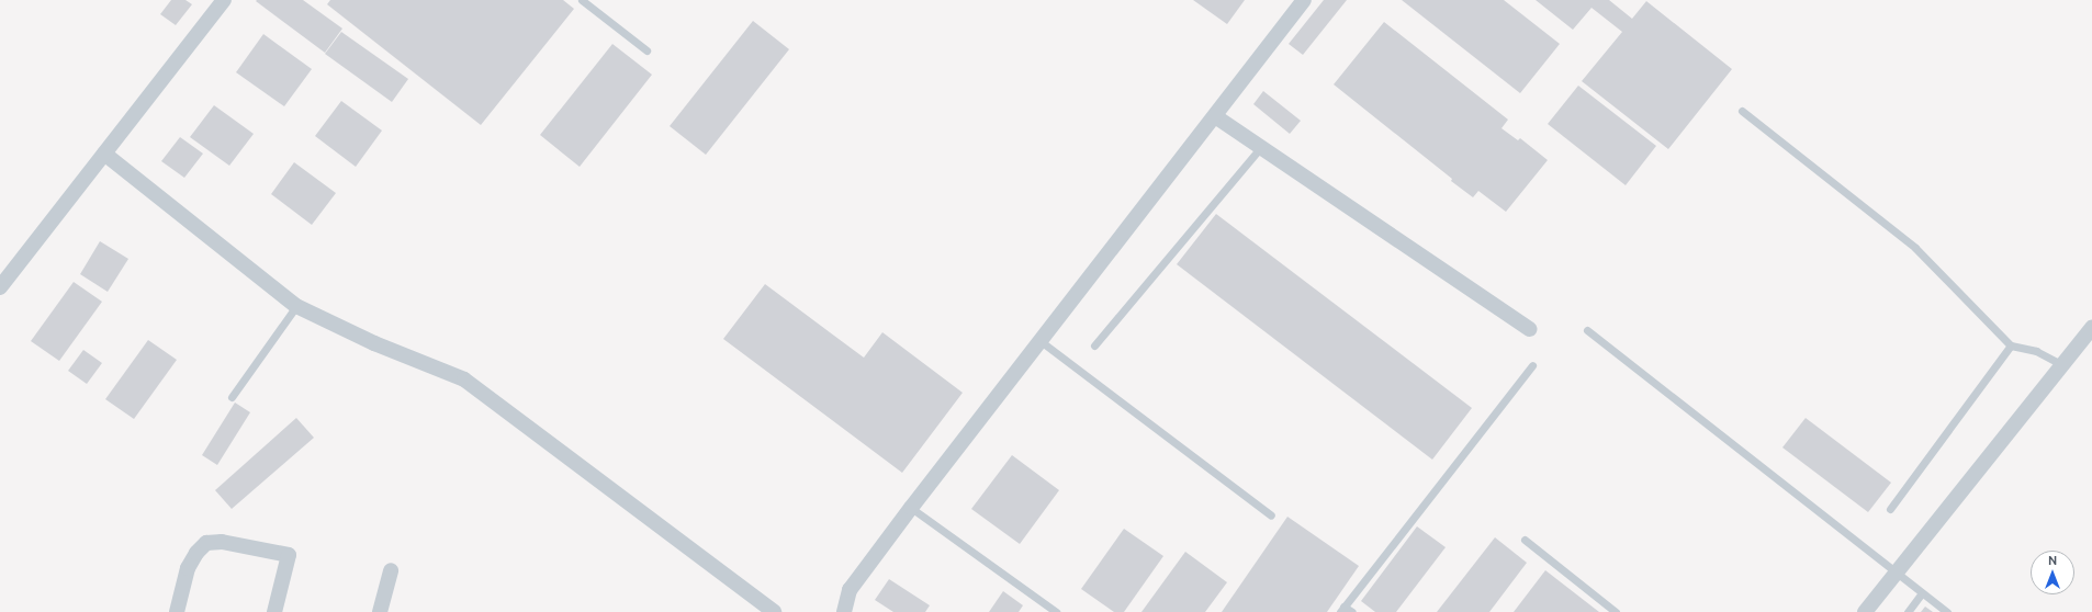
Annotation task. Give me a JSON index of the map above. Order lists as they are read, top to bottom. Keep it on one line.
{"north":"top"}
